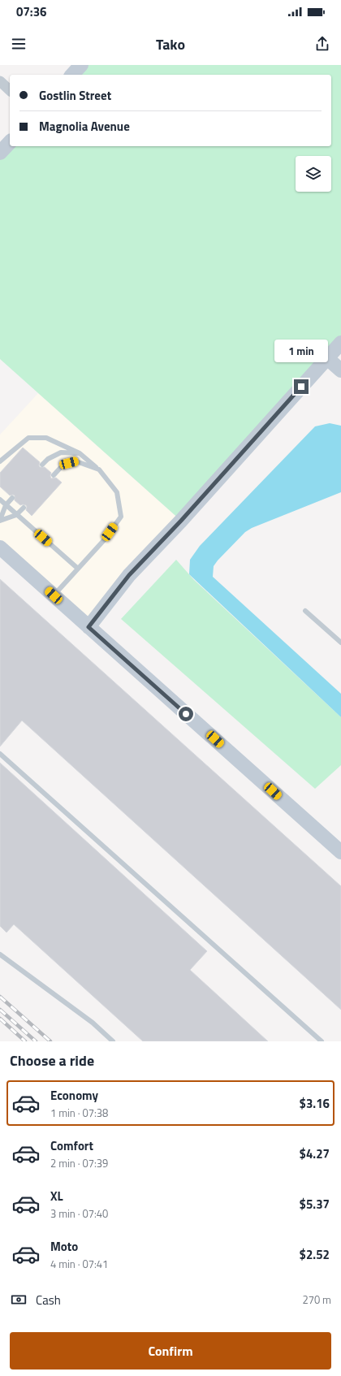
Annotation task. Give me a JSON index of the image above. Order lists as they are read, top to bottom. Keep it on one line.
{"page":{"status":"07:36","header":"Tako","banner":["Gostlin Street","Magnolia Avenue"],"bubble":"1 min","heading":"Choose a ride","list":[{"name":"Economy","note":"1 min · 07:38","value":"$3.16"},{"name":"Comfort","note":"2 min · 07:39","value":"$4.27"},{"name":"XL","note":"3 min · 07:40","value":"$5.37"},{"name":"Moto","note":"4 min · 07:41","value":"$2.52"}],"pay":["Cash","270 m"],"buttons":"Confirm"}}
